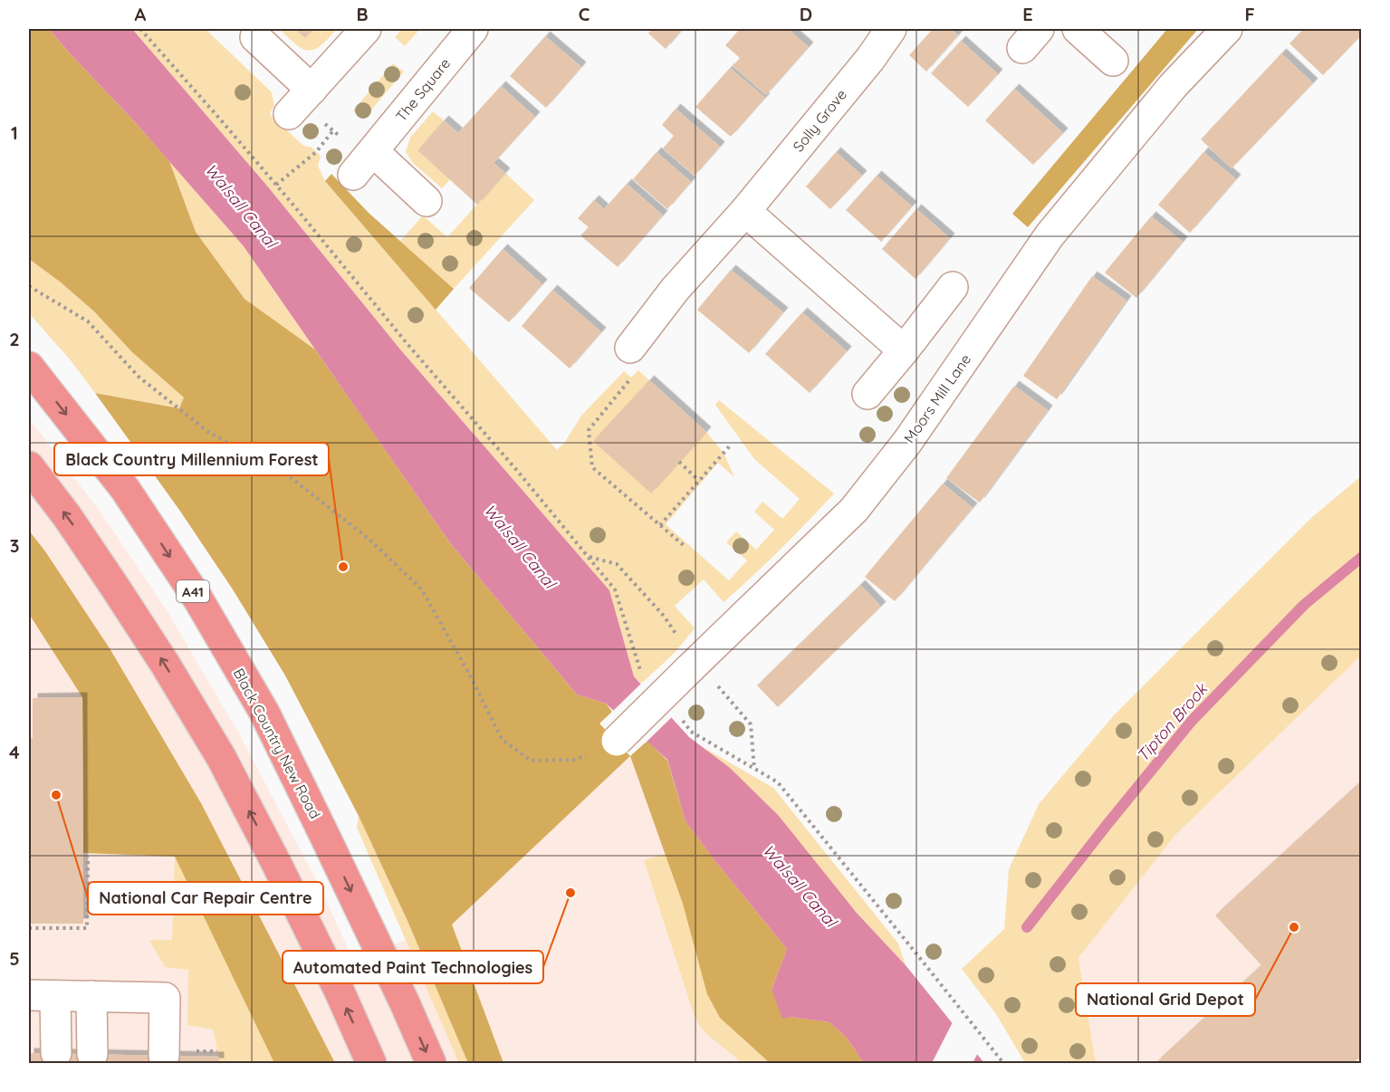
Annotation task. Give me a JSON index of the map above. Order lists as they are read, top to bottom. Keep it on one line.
{"streets":{"highway":["A41","Black Country New Road"],"street":["The Square","Solly Grove","Moors Mill Lane"]},"water":["Walsall Canal","Tipton Brook"],"places":["Black Country Millennium Forest","National Car Repair Centre","Automated Paint Technologies","National Grid Depot"],"grid":{"columns":["A","B","C","D","E","F"],"rows":["1","2","3","4","5"]}}
